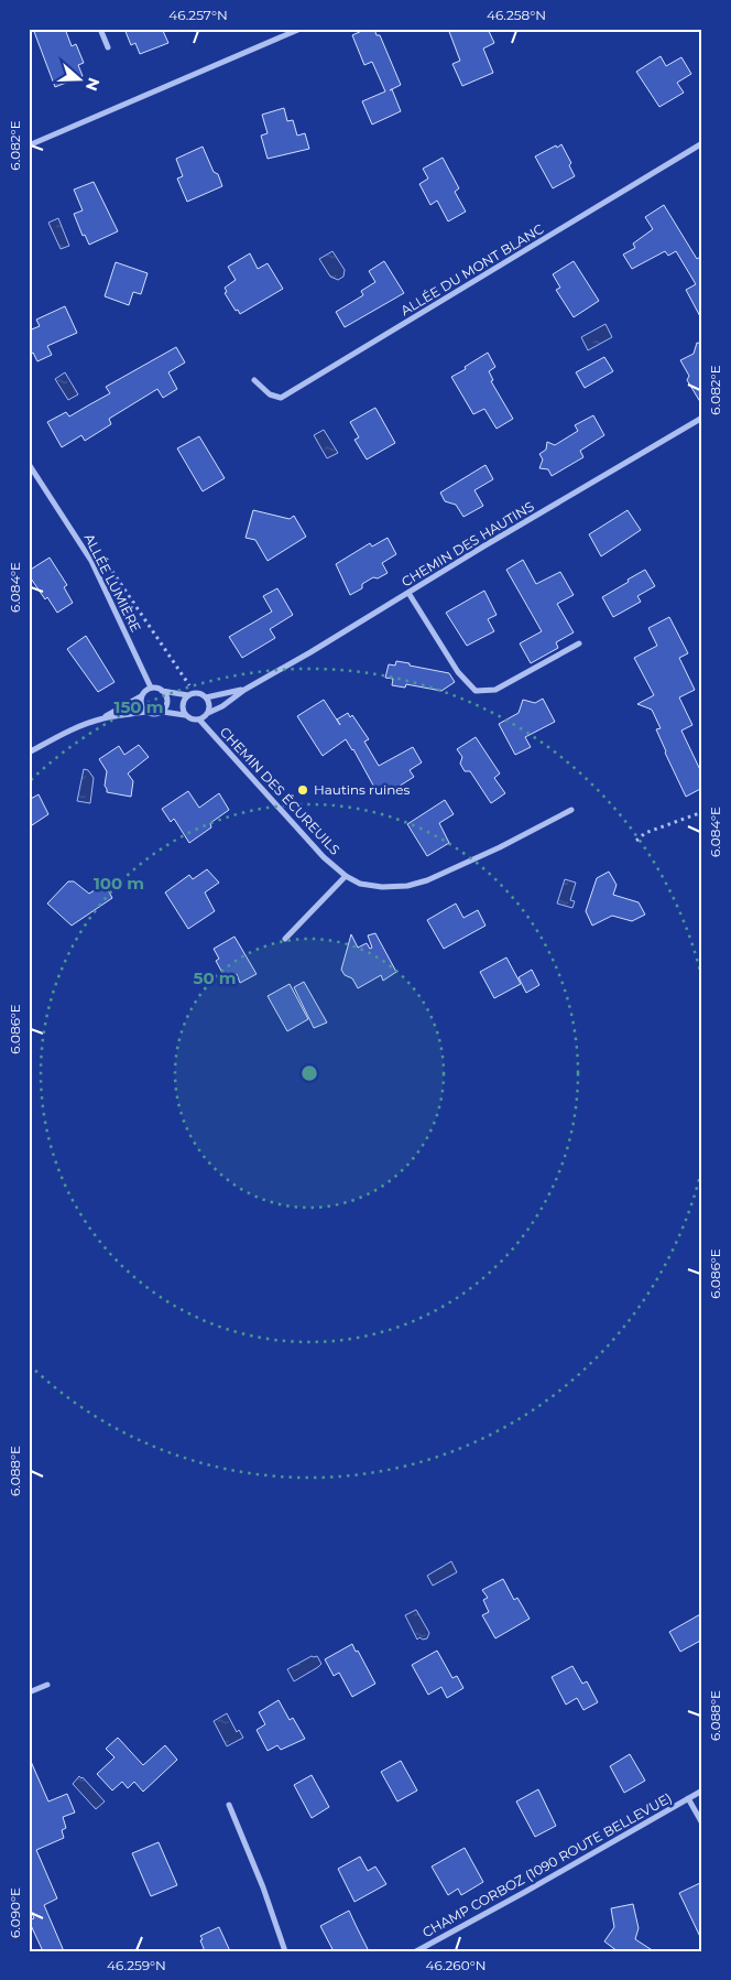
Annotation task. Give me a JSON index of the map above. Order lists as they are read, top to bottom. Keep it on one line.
{"streets":{"street":["ALLÉE DU MONT BLANC","CHEMIN DES HAUTINS","ALLÉE LUMIÈRE","CHEMIN DES ÉCUREUILS","CHAMP CORBOZ (1090 ROUTE BELLEVUE)"]},"crossings":[["CHEMIN DES HAUTINS","CHEMIN DES ÉCUREUILS"]],"places":["Hautins ruines"],"north":"right","coordinates":["46.257°N","46.258°N","6.082°E","6.084°E","6.086°E","6.088°E","6.090°E","46.259°N","46.260°N"],"rings":["150 m","100 m","50 m"]}
